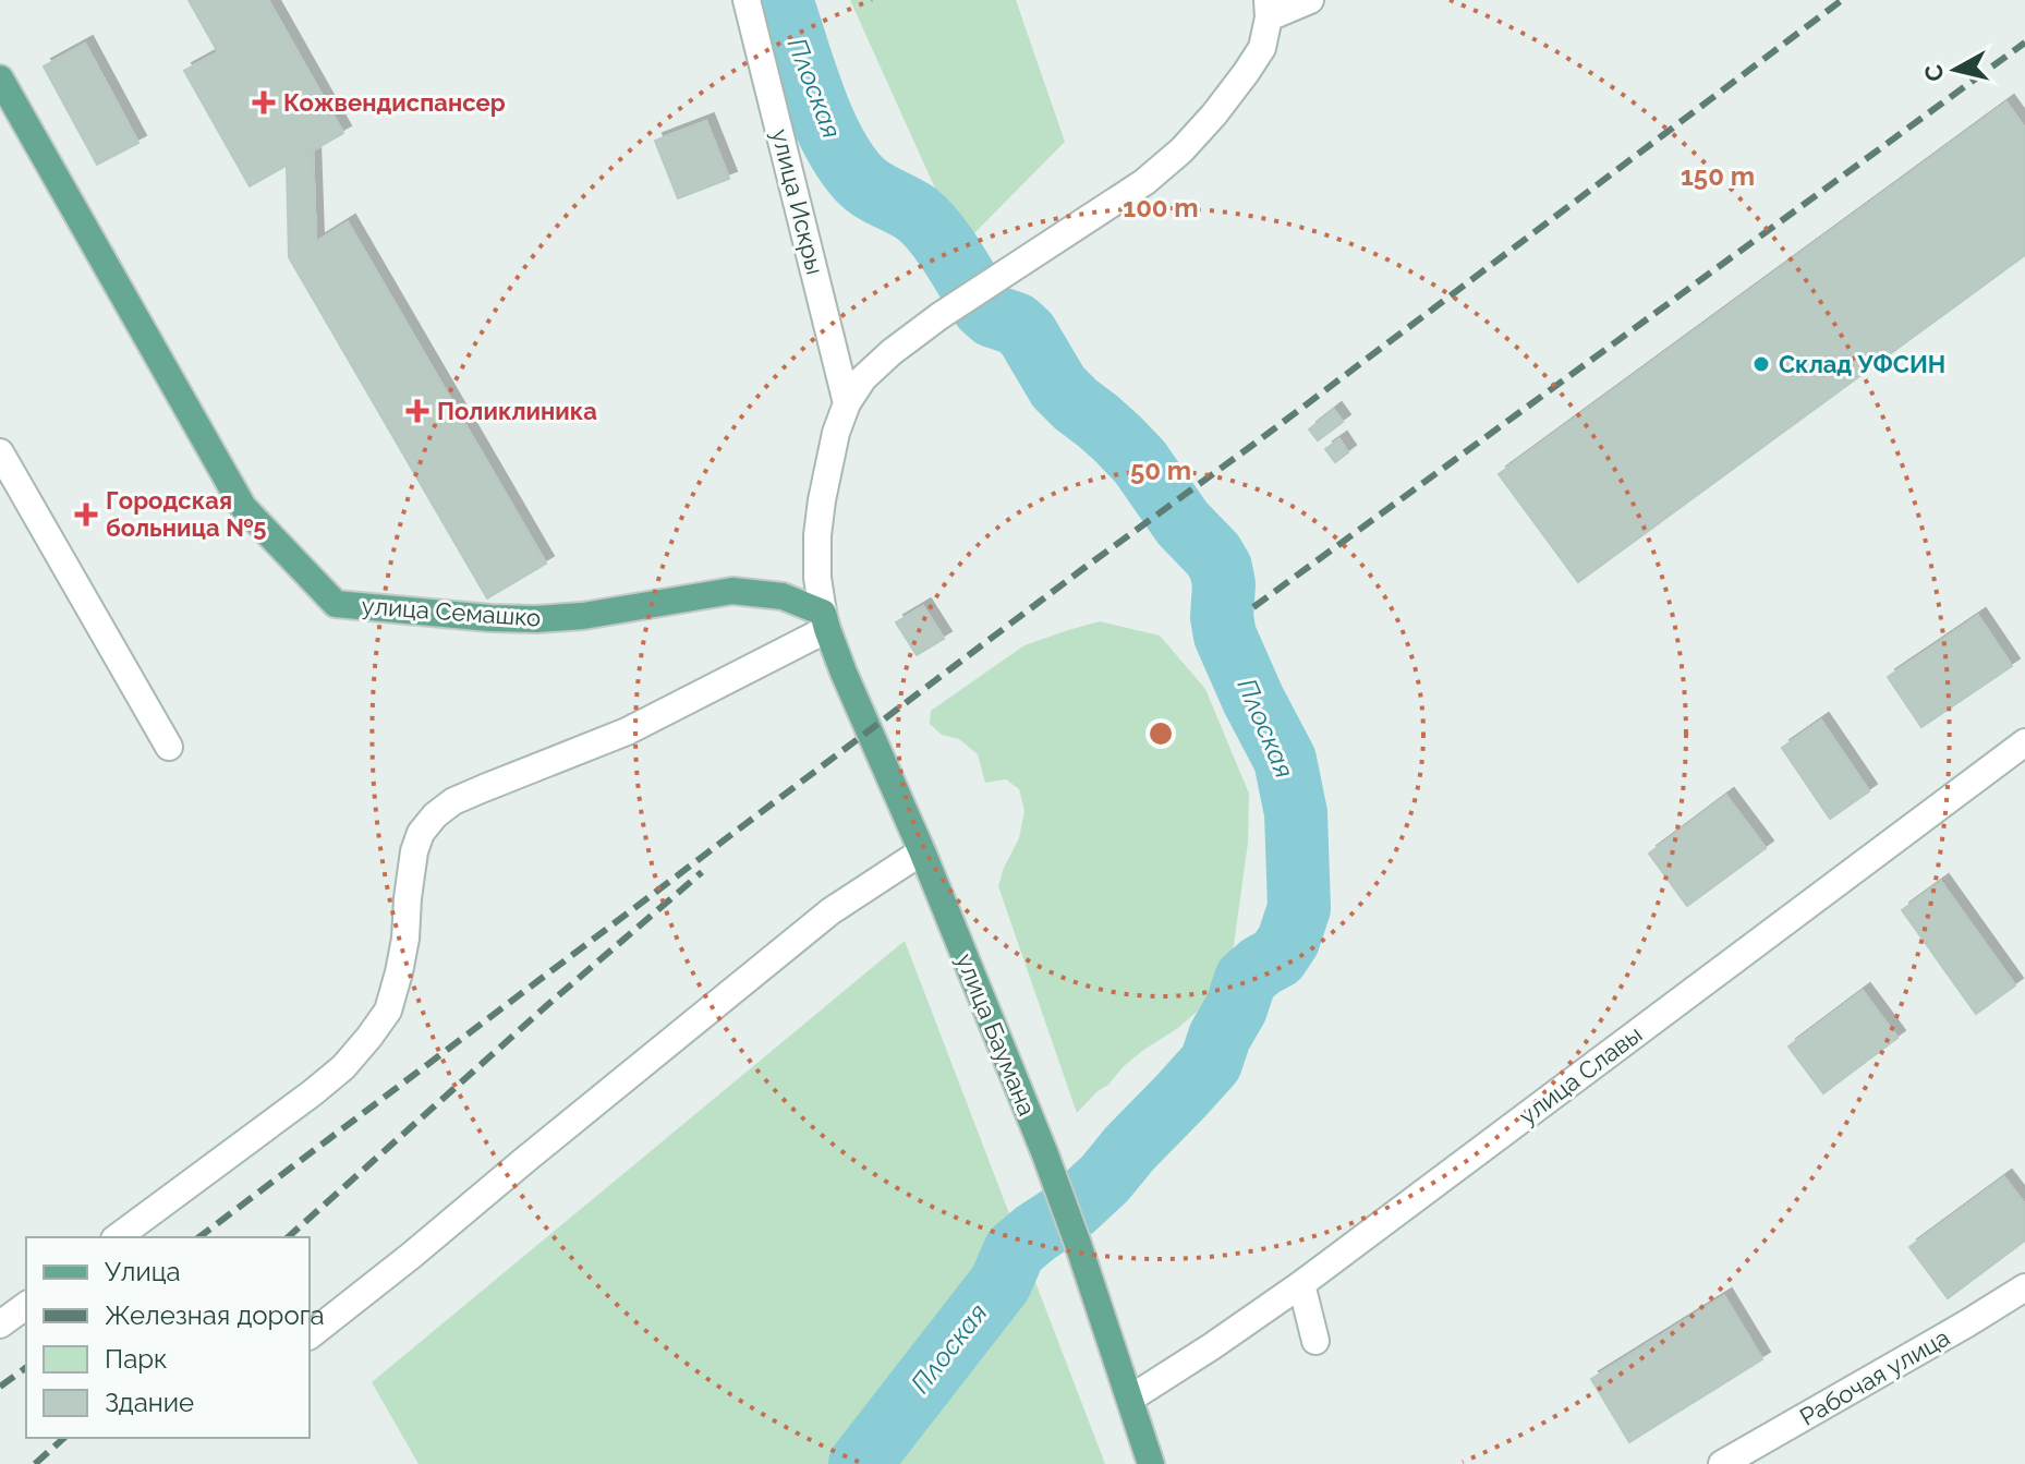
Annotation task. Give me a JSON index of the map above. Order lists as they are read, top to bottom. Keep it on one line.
{"streets":{"main road":["улица Семашко","улица Баумана"],"street":["улица Искры","улица Славы","Рабочая улица"]},"crossings":[["улица Семашко","улица Баумана"],["улица Баумана","улица Славы"]],"water":["Плоская"],"places":{"health":["Кожвендиспансер","Поликлиника","Городская больница №5"],"other":["Склад УФСИН"]},"legend":["Улица","Железная дорога","Парк","Здание"],"north":"left","rings":["150 m","100 m","50 m"]}
